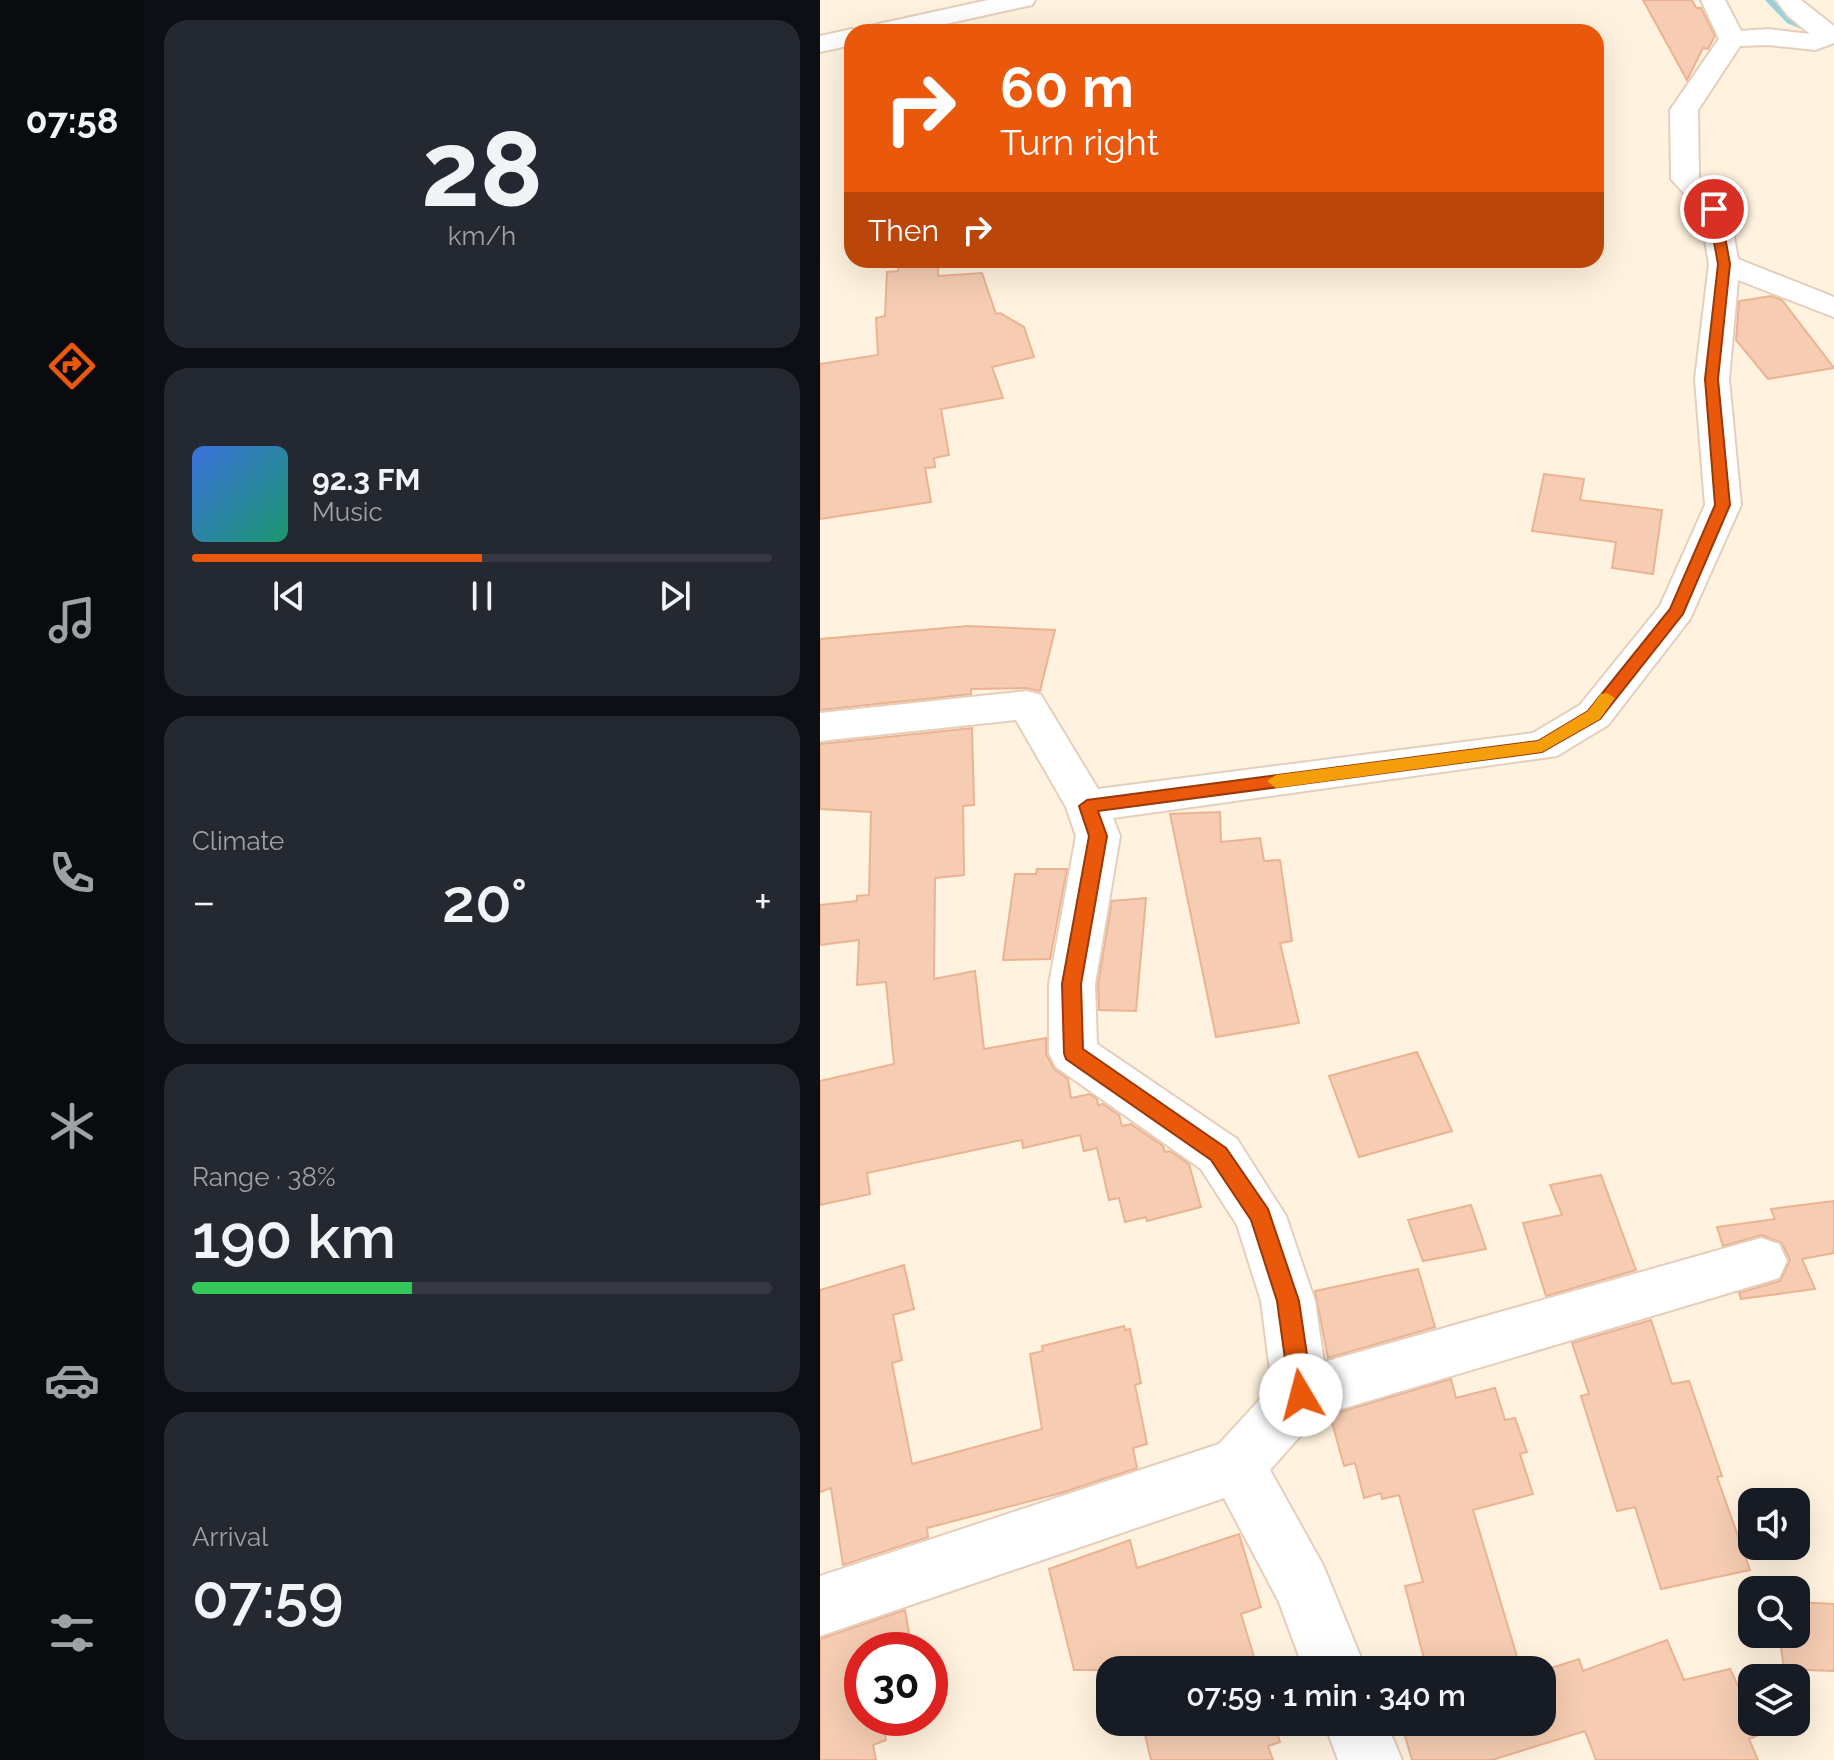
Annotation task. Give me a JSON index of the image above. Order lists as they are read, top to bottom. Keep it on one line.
{"page":{"tabs":"07:58","tile":[["28","km/h"],"Climate",["Range · 38%","190 km"],["Arrival","07:59"]],"turn":["60 m","Turn right"],"then":"Then","song":["92.3 FM","Music"],"heat":["−","20°","+"],"limit":"30","trip":"07:59 · 1 min · 340 m"}}
